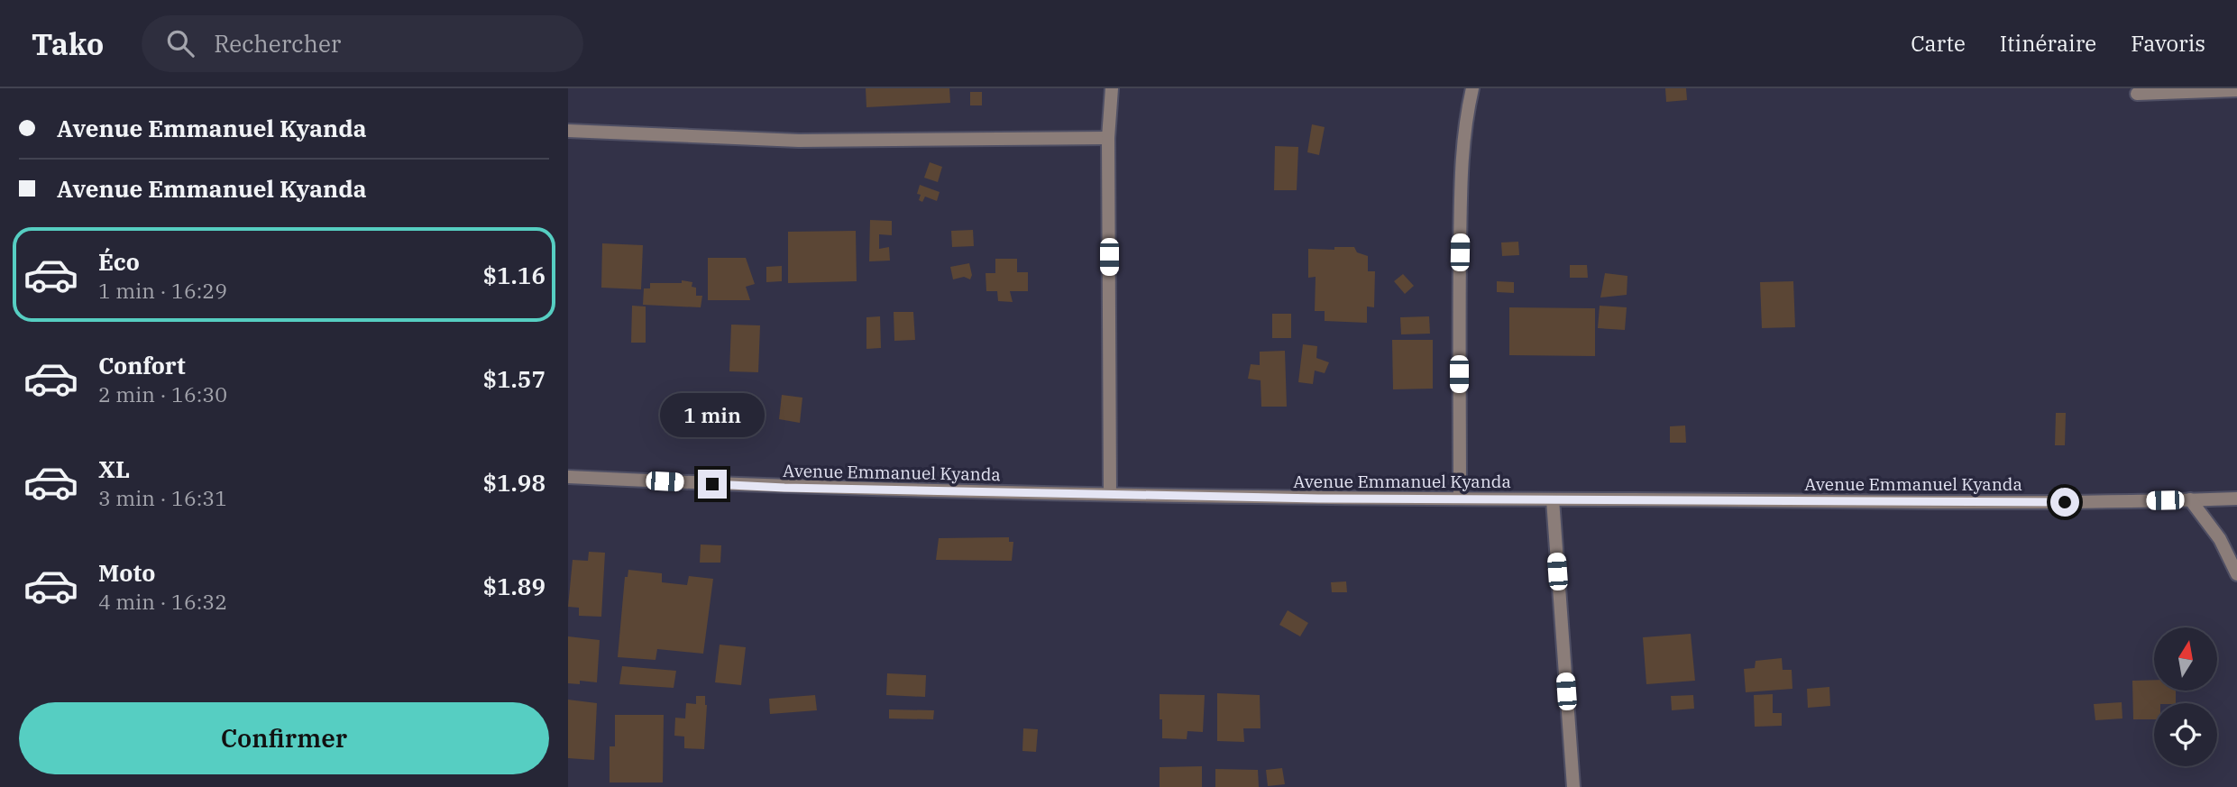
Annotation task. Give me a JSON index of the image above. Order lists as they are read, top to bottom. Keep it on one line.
{"streets":{"street":["Avenue Emmanuel Kyanda"]},"north":"top","page":{"header":"Tako","search":"Rechercher","nav":["Carte","Itinéraire","Favoris"],"banner":["Avenue Emmanuel Kyanda","Avenue Emmanuel Kyanda"],"list":[{"name":"Éco","note":"1 min · 16:29","value":"$1.16"},{"name":"Confort","note":"2 min · 16:30","value":"$1.57"},{"name":"XL","note":"3 min · 16:31","value":"$1.98"},{"name":"Moto","note":"4 min · 16:32","value":"$1.89"}],"bubble":"1 min","buttons":"Confirmer"}}
